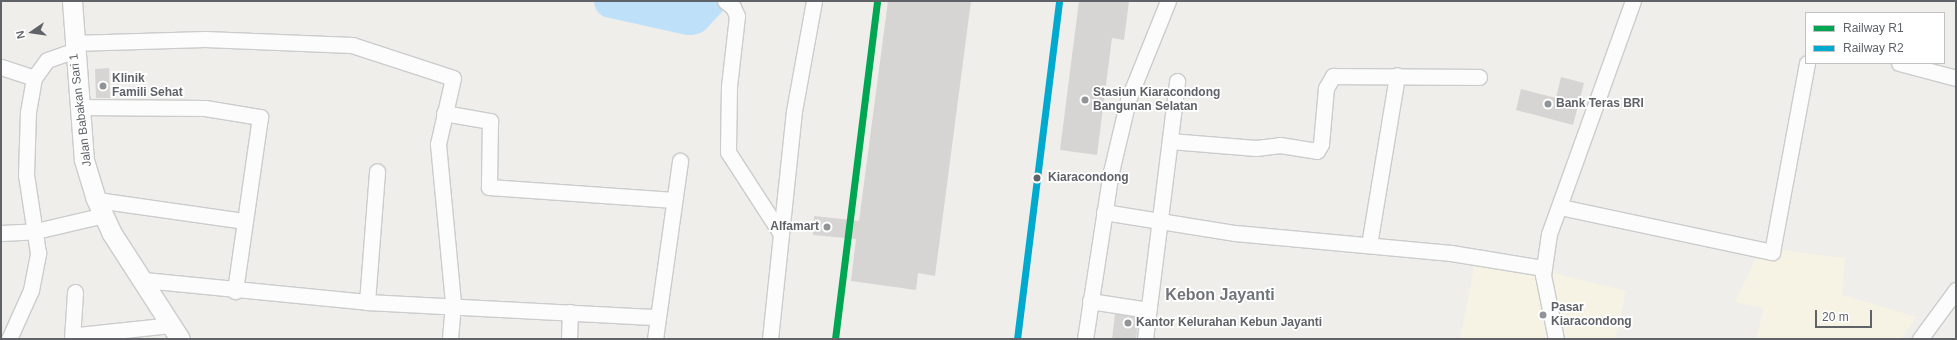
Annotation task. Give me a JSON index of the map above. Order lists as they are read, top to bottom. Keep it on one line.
{"streets":{"street":["Jalan Babakan Sari 1"]},"districts":["Kebon Jayanti"],"places":["Klinik Famili Sehat","Stasiun Kiaracondong Bangunan Selatan","Bank Teras BRI","Kiaracondong","Alfamart","Pasar Kiaracondong","Kantor Kelurahan Kebun Jayanti"],"lines":["rail line R1","rail line R2"],"legend":["Railway R1","Railway R2"],"scale_bar":"20 m","north":"left"}
